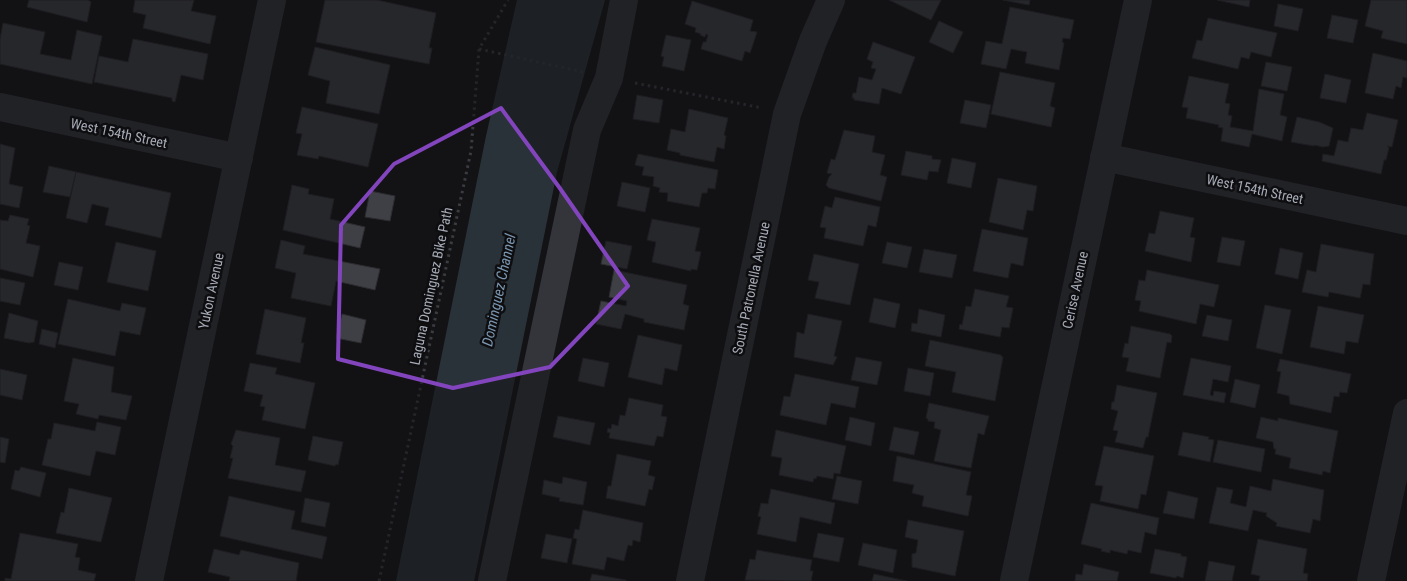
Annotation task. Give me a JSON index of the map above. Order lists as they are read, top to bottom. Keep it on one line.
{"streets":{"street":["West 154th Street","South Patronella Avenue","Cerise Avenue","Yukon Avenue"],"path":["Laguna Dominguez Bike Path"]},"crossings":[["West 154th Street","Cerise Avenue"],["West 154th Street","Yukon Avenue"]],"water":["Dominguez Channel"]}
